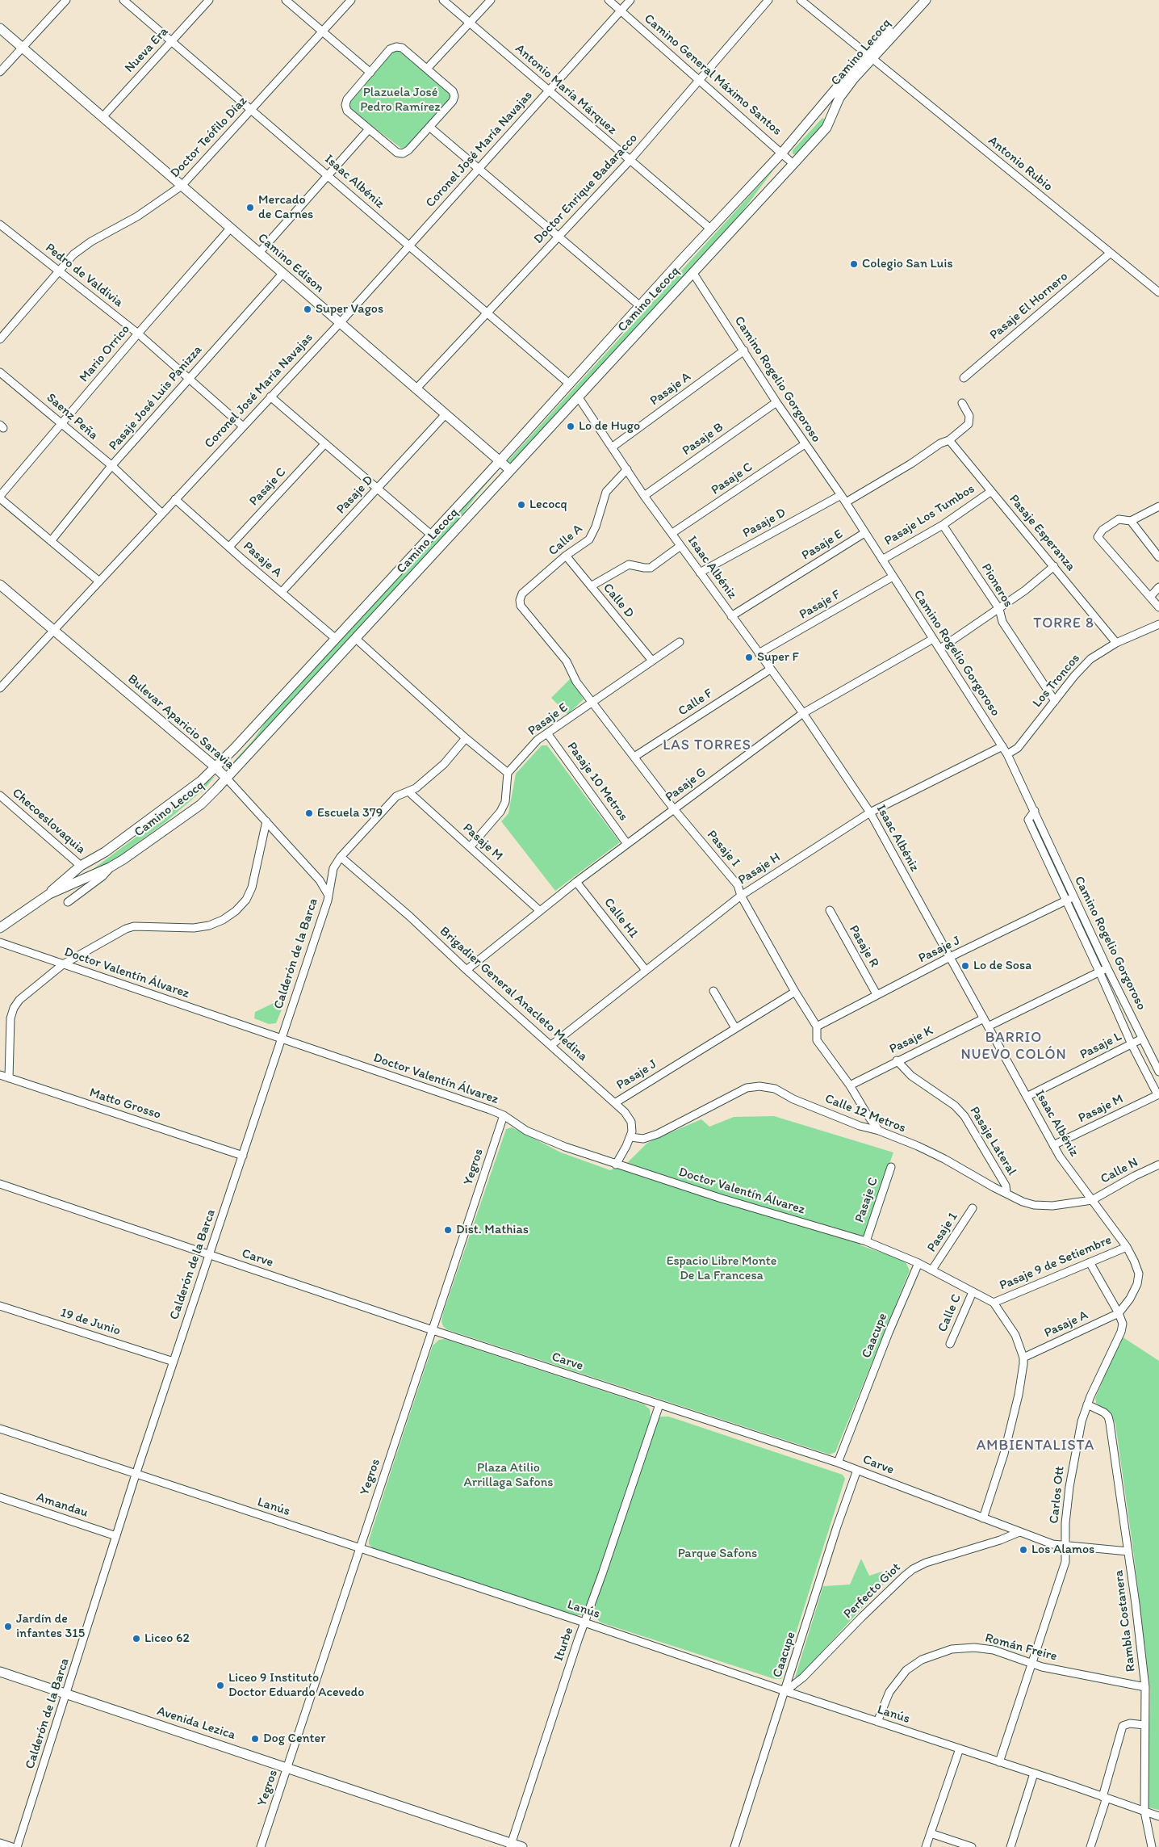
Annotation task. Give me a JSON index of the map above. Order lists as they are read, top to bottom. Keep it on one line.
{"streets":{"street":["Nueva Era","Camino Lecocq","Camino General Máximo Santos","Antonio María Márquez","Doctor Teófilo Díaz","Coronel José María Navajas","Antonio Rubio","Isaac Albéniz","Doctor Enrique Badaracco","Camino Edison","Pedro de Valdivia","Pasaje El Hornero","Mario Orrico","Camino Rogelio Gorgoroso","Pasaje A","Pasaje José Luis Panizza","Saenz Peña","Pasaje B","Pasaje C","Pasaje D","Pasaje Los Tumbos","Pasaje Esperanza","Calle A","Pasaje E","Pioneros","Calle D","Pasaje F","Los Troncos","Calle F","Bulevar Aparicio Saravia","Pasaje 10 Metros","Pasaje G","Checoeslovaquia","Pasaje M","Pasaje I","Pasaje H","Calle H1","Pasaje R","Pasaje J","Calderón de la Barca","Doctor Valentín Álvarez","Brigadier General Anacleto Medina","Pasaje K","Pasaje L","Matto Grosso","Calle 12 Metros","Pasaje Lateral","Yegros","Calle N","Pasaje 1","Carve","Pasaje 9 de Setiembre","Calle C","19 de Junio","Caacupe","Carlos Ott","Amandau","Lanús","Perfecto Giot","Rambla Costanera","Iturbe","Román Freire","Avenida Lezica"]},"crossings":[["Nueva Era","Isaac Albéniz"],["Nueva Era","Camino Edison"],["Camino Lecocq","Camino General Máximo Santos"],["Camino Lecocq","Antonio María Márquez"],["Camino Lecocq","Antonio Rubio"],["Camino Lecocq","Isaac Albéniz"],["Camino Lecocq","Camino Edison"],["Camino Lecocq","Camino Rogelio Gorgoroso"],["Camino Lecocq","Pasaje A"],["Camino Lecocq","Bulevar Aparicio Saravia"],["Camino Lecocq","Checoeslovaquia"],["Camino General Máximo Santos","Coronel José María Navajas"],["Camino General Máximo Santos","Doctor Enrique Badaracco"],["Antonio María Márquez","Coronel José María Navajas"],["Antonio María Márquez","Doctor Enrique Badaracco"],["Doctor Teófilo Díaz","Isaac Albéniz"],["Doctor Teófilo Díaz","Camino Edison"],["Doctor Teófilo Díaz","Pedro de Valdivia"],["Coronel José María Navajas","Isaac Albéniz"],["Coronel José María Navajas","Camino Edison"],["Coronel José María Navajas","Pedro de Valdivia"],["Coronel José María Navajas","Pasaje A"],["Coronel José María Navajas","Saenz Peña"],["Coronel José María Navajas","Bulevar Aparicio Saravia"],["Antonio Rubio","Pasaje El Hornero"],["Isaac Albéniz","Doctor Enrique Badaracco"],["Isaac Albéniz","Pasaje A"],["Isaac Albéniz","Pasaje B"],["Isaac Albéniz","Pasaje C"],["Isaac Albéniz","Pasaje D"],["Isaac Albéniz","Calle A"],["Isaac Albéniz","Pasaje E"],["Isaac Albéniz","Pasaje F"],["Isaac Albéniz","Calle F"],["Isaac Albéniz","Pasaje G"],["Isaac Albéniz","Pasaje M"],["Isaac Albéniz","Pasaje H"],["Isaac Albéniz","Pasaje J"],["Isaac Albéniz","Pasaje K"],["Isaac Albéniz","Pasaje L"],["Isaac Albéniz","Calle 12 Metros"],["Isaac Albéniz","Calle N"],["Isaac Albéniz","Pasaje 9 de Setiembre"],["Isaac Albéniz","Carlos Ott"],["Doctor Enrique Badaracco","Camino Edison"],["Camino Edison","Mario Orrico"],["Camino Edison","Pasaje José Luis Panizza"],["Camino Edison","Pasaje D"],["Pedro de Valdivia","Mario Orrico"],["Pedro de Valdivia","Pasaje José Luis Panizza"],["Mario Orrico","Saenz Peña"],["Camino Rogelio Gorgoroso","Pasaje A"],["Camino Rogelio Gorgoroso","Pasaje B"],["Camino Rogelio Gorgoroso","Pasaje C"],["Camino Rogelio Gorgoroso","Pasaje D"],["Camino Rogelio Gorgoroso","Pasaje Los Tumbos"],["Camino Rogelio Gorgoroso","Pasaje E"],["Camino Rogelio Gorgoroso","Pasaje F"],["Camino Rogelio Gorgoroso","Los Troncos"],["Camino Rogelio Gorgoroso","Pasaje G"],["Camino Rogelio Gorgoroso","Pasaje H"],["Camino Rogelio Gorgoroso","Pasaje J"],["Camino Rogelio Gorgoroso","Pasaje L"],["Pasaje A","Pasaje C"],["Pasaje A","Pasaje D"],["Pasaje A","Carlos Ott"],["Pasaje José Luis Panizza","Saenz Peña"],["Pasaje C","Doctor Valentín Álvarez"],["Pasaje Los Tumbos","Pasaje Esperanza"],["Pasaje Los Tumbos","Pioneros"],["Pasaje Esperanza","Los Troncos"],["Calle A","Calle D"],["Calle A","Pasaje I"],["Pasaje E","Calle D"],["Pasaje E","Pasaje 10 Metros"],["Pasaje E","Pasaje I"],["Pioneros","Los Troncos"],["Calle F","Pasaje I"],["Bulevar Aparicio Saravia","Calderón de la Barca"],["Pasaje 10 Metros","Pasaje G"],["Pasaje G","Pasaje M"],["Pasaje G","Pasaje I"],["Pasaje G","Calle H1"],["Pasaje G","Brigadier General Anacleto Medina"],["Pasaje M","Calderón de la Barca"],["Pasaje I","Pasaje H"],["Pasaje I","Pasaje J"],["Pasaje I","Pasaje K"],["Pasaje I","Calle 12 Metros"],["Pasaje H","Calle H1"],["Pasaje H","Brigadier General Anacleto Medina"],["Pasaje R","Pasaje J"],["Pasaje J","Brigadier General Anacleto Medina"],["Calderón de la Barca","Doctor Valentín Álvarez"],["Calderón de la Barca","Brigadier General Anacleto Medina"],["Calderón de la Barca","Matto Grosso"],["Calderón de la Barca","Carve"],["Calderón de la Barca","19 de Junio"],["Calderón de la Barca","Amandau"],["Calderón de la Barca","Lanús"],["Calderón de la Barca","Avenida Lezica"],["Doctor Valentín Álvarez","Yegros"],["Doctor Valentín Álvarez","Pasaje 1"],["Doctor Valentín Álvarez","Pasaje 9 de Setiembre"],["Doctor Valentín Álvarez","Calle C"],["Doctor Valentín Álvarez","Caacupe"],["Brigadier General Anacleto Medina","Calle 12 Metros"],["Pasaje K","Pasaje Lateral"],["Calle 12 Metros","Pasaje Lateral"],["Calle 12 Metros","Calle N"],["Yegros","Carve"],["Yegros","Lanús"],["Yegros","Avenida Lezica"],["Carve","Caacupe"],["Carve","Carlos Ott"],["Carve","Perfecto Giot"],["Carve","Rambla Costanera"],["Carve","Iturbe"],["Pasaje 9 de Setiembre","Carlos Ott"],["Caacupe","Lanús"],["Caacupe","Perfecto Giot"],["Carlos Ott","Lanús"],["Carlos Ott","Rambla Costanera"],["Carlos Ott","Román Freire"],["Lanús","Perfecto Giot"],["Lanús","Rambla Costanera"],["Lanús","Iturbe"],["Lanús","Román Freire"],["Rambla Costanera","Román Freire"],["Iturbe","Avenida Lezica"]],"districts":["TORRE 8","LAS TORRES","BARRIO NUEVO COLÓN","AMBIENTALISTA"],"parks":["Plazuela José Pedro Ramírez","Espacio Libre Monte De La Francesa","Plaza Atilio Arrillaga Safons","Parque Safons"],"places":["Mercado de Carnes","Colegio San Luis","Super Vagos","Lo de Hugo","Lecocq","Super F","Escuela 379","Lo de Sosa","Dist. Mathias","Los Alamos","Jardín de infantes 315","Liceo 62","Liceo 9 Instituto Doctor Eduardo Acevedo","Dog Center"]}
